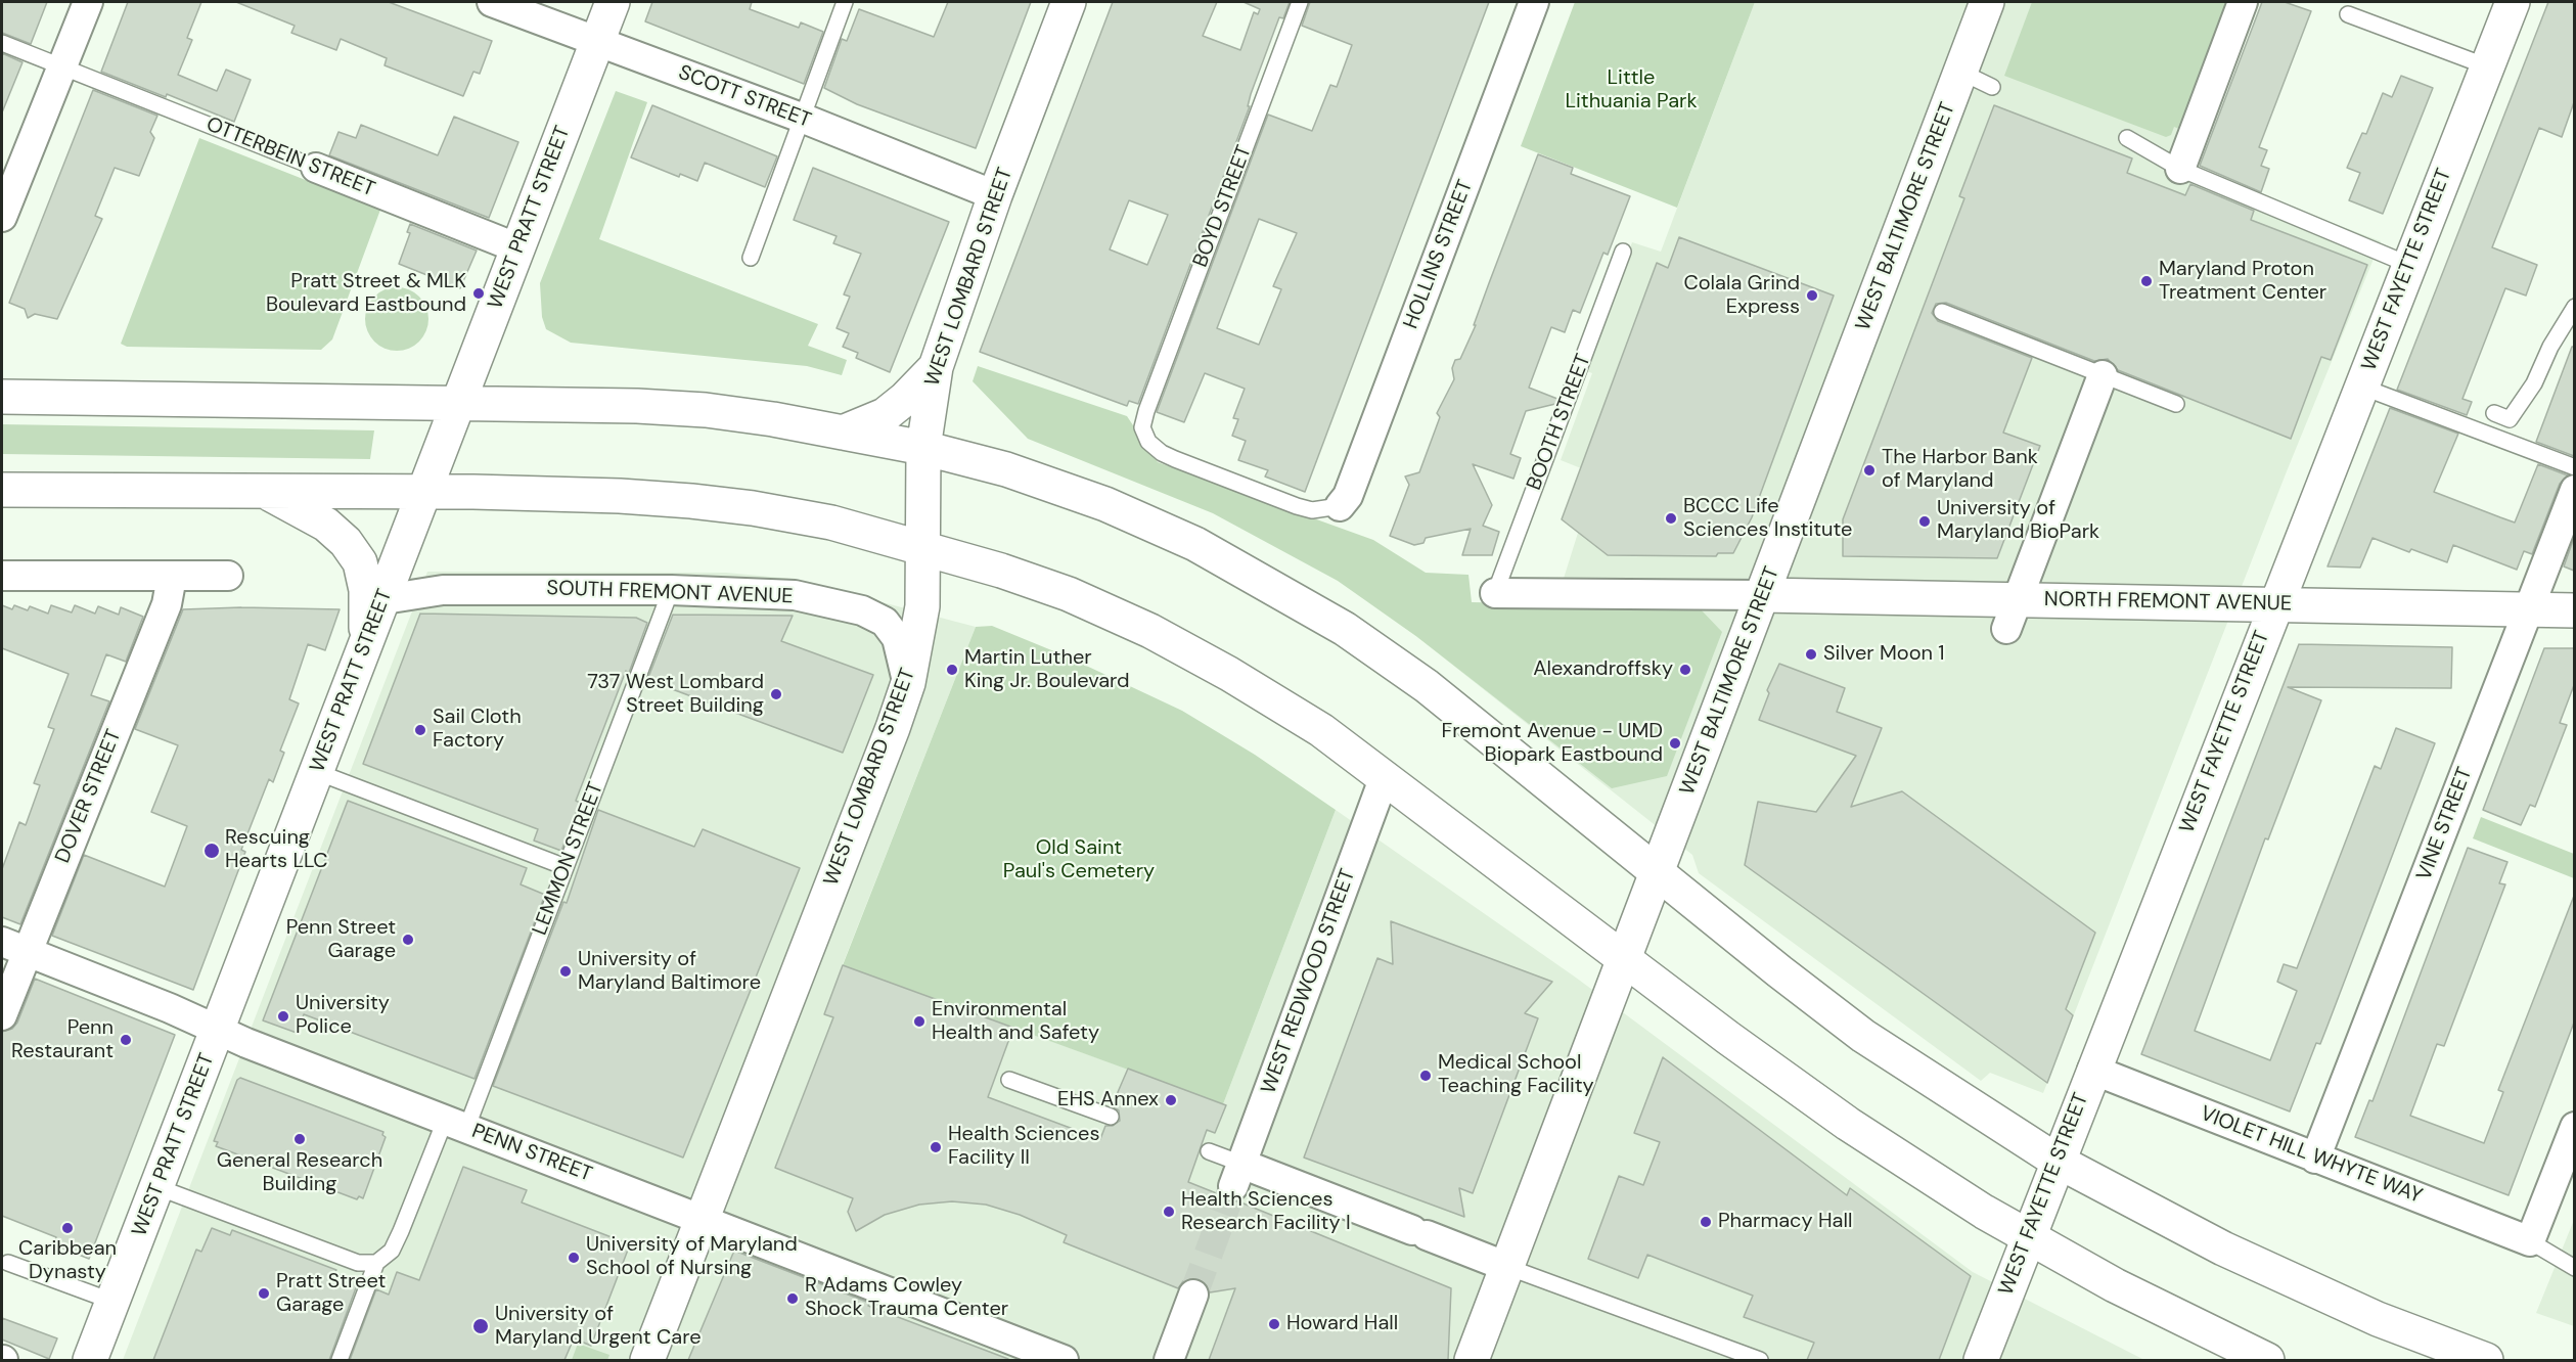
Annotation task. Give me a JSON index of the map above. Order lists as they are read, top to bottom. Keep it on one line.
{"streets":{"main road":["WEST BALTIMORE STREET","WEST PRATT STREET","WEST FAYETTE STREET","WEST LOMBARD STREET","NORTH FREMONT AVENUE"],"street":["SCOTT STREET","OTTERBEIN STREET","HOLLINS STREET","SOUTH FREMONT AVENUE","DOVER STREET","VINE STREET","WEST REDWOOD STREET","PENN STREET","VIOLET HILL WHYTE WAY"],"lane":["BOYD STREET","BOOTH STREET","LEMMON STREET"]},"crossings":[["SCOTT STREET","WEST PRATT STREET"],["SCOTT STREET","WEST LOMBARD STREET"],["OTTERBEIN STREET","WEST PRATT STREET"],["BOYD STREET","HOLLINS STREET"],["WEST BALTIMORE STREET","NORTH FREMONT AVENUE"],["WEST PRATT STREET","SOUTH FREMONT AVENUE"],["WEST PRATT STREET","PENN STREET"],["WEST FAYETTE STREET","NORTH FREMONT AVENUE"],["WEST FAYETTE STREET","VIOLET HILL WHYTE WAY"],["WEST LOMBARD STREET","SOUTH FREMONT AVENUE"],["WEST LOMBARD STREET","PENN STREET"],["SOUTH FREMONT AVENUE","LEMMON STREET"],["NORTH FREMONT AVENUE","VINE STREET"],["DOVER STREET","PENN STREET"],["VINE STREET","VIOLET HILL WHYTE WAY"],["LEMMON STREET","PENN STREET"]],"parks":["Little Lithuania Park","Old Saint Paul's Cemetery"],"places":["Maryland Proton Treatment Center","Pratt Street & MLK Boulevard Eastbound","Colala Grind Express","The Harbor Bank of Maryland","BCCC Life Sciences Institute","University of Maryland BioPark","Silver Moon 1","Martin Luther King Jr. Boulevard","Alexandroffsky","737 West Lombard Street Building","Sail Cloth Factory","Fremont Avenue - UMD Biopark Eastbound","Rescuing Hearts LLC","Penn Street Garage","University of Maryland Baltimore","University Police","Environmental Health and Safety","Penn Restaurant","Medical School Teaching Facility","EHS Annex","General Research Building","Health Sciences Facility II","Health Sciences Research Facility I","Pharmacy Hall","Caribbean Dynasty","University of Maryland School of Nursing","Pratt Street Garage","R Adams Cowley Shock Trauma Center","Howard Hall","University of Maryland Urgent Care"]}
